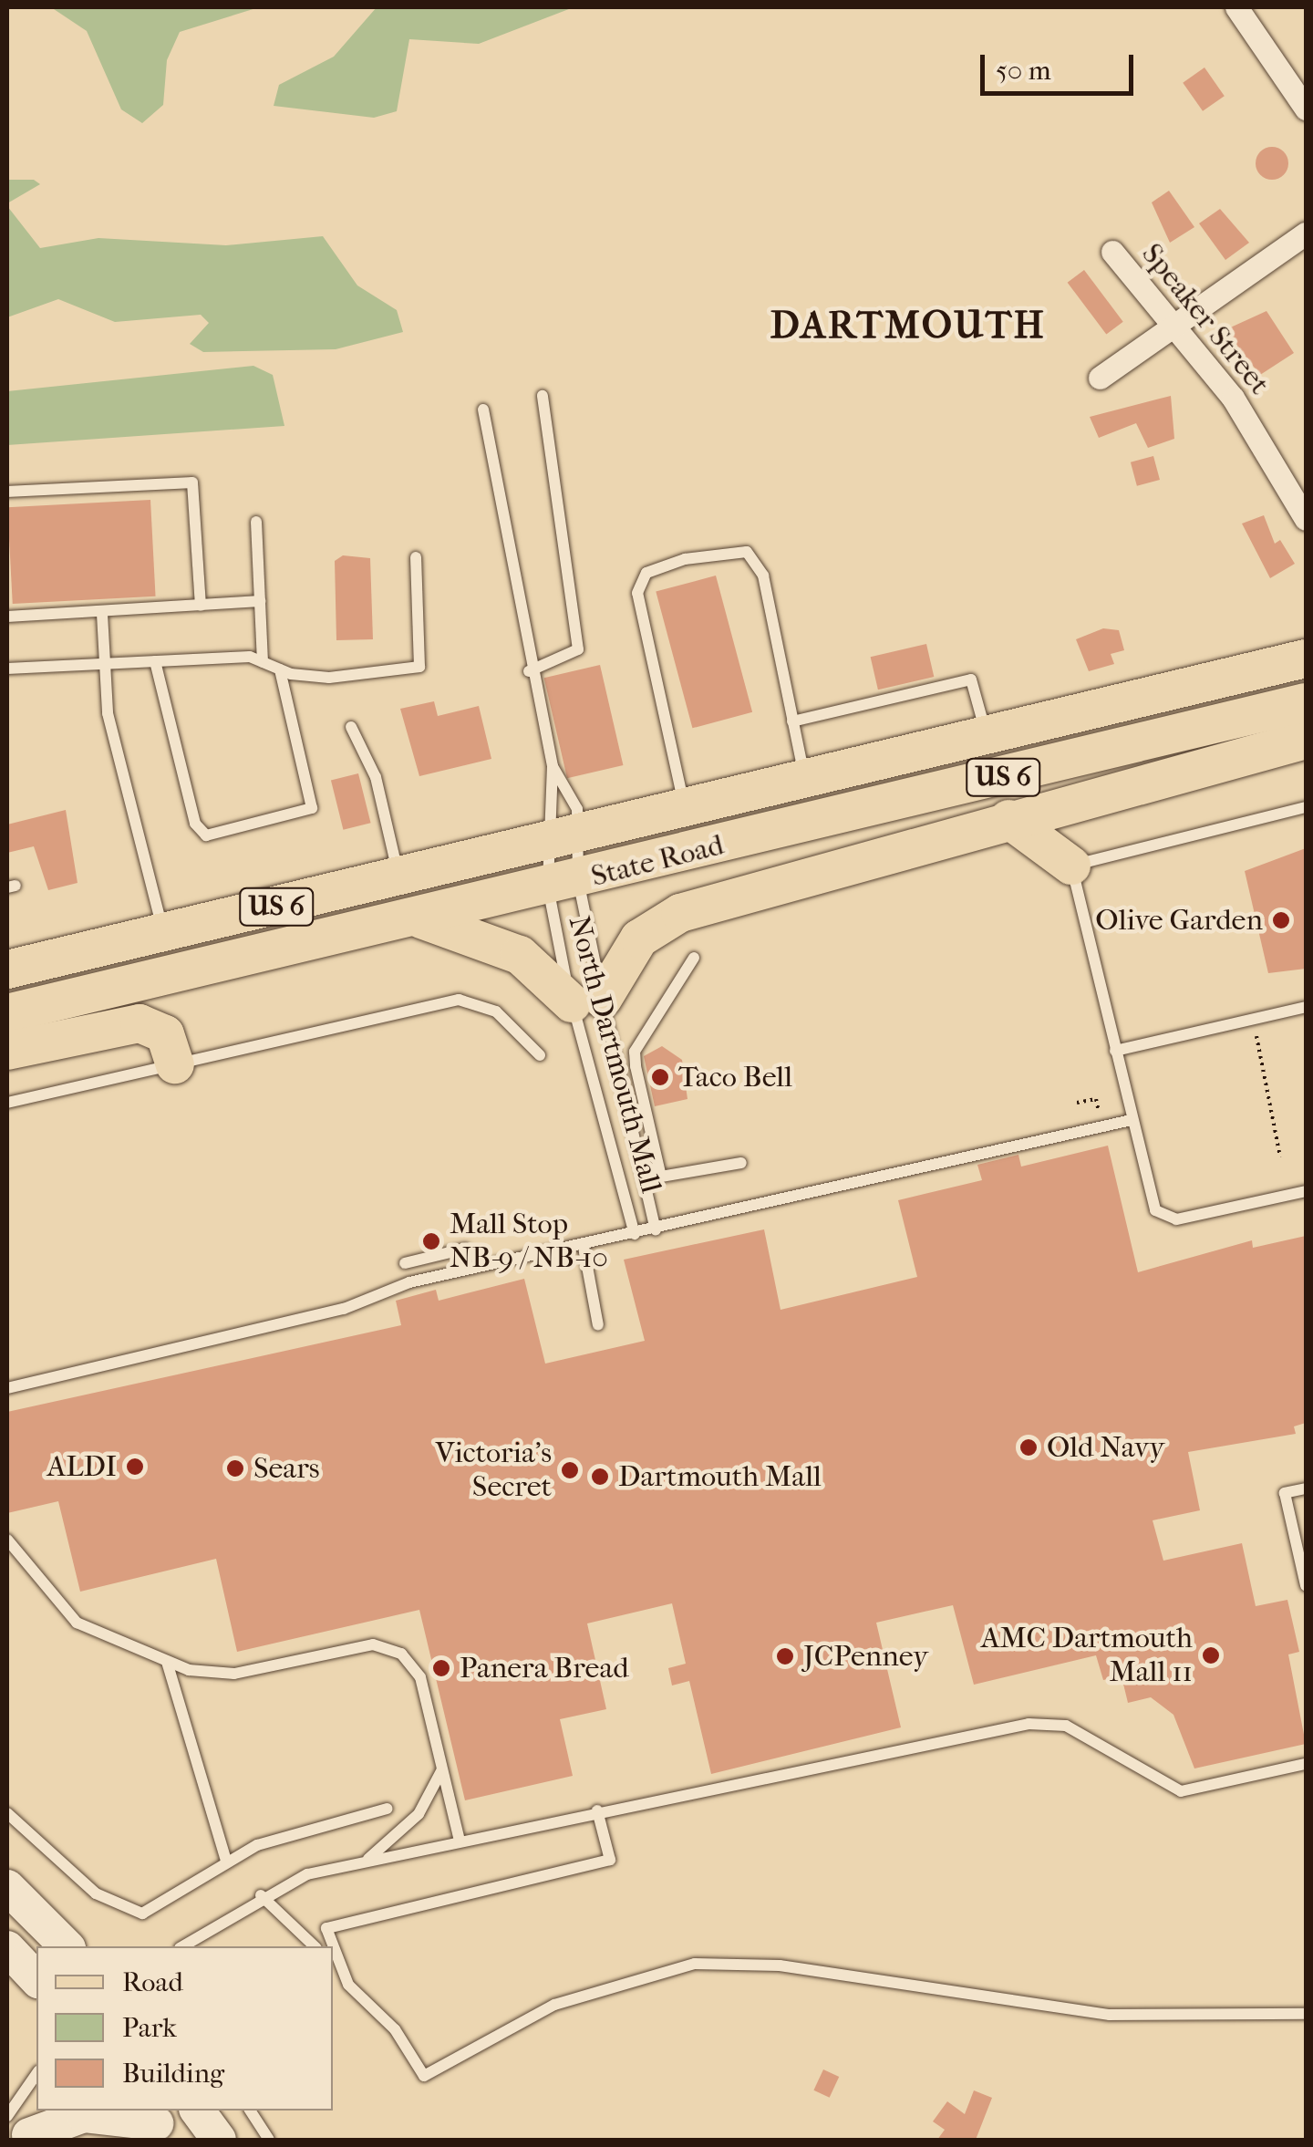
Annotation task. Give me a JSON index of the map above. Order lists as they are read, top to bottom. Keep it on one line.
{"streets":{"main road":["US 6","State Road"],"street":["Speaker Street"],"lane":["North Dartmouth Mall"]},"crossings":[["State Road","North Dartmouth Mall"]],"districts":["DARTMOUTH"],"places":["Olive Garden","Taco Bell","Mall Stop NB-9 / NB-10","Old Navy","ALDI","Sears","Victoria's Secret","Dartmouth Mall","AMC Dartmouth Mall 11","JCPenney","Panera Bread"],"legend":["Road","Park","Building"],"scale_bar":"50 m"}
